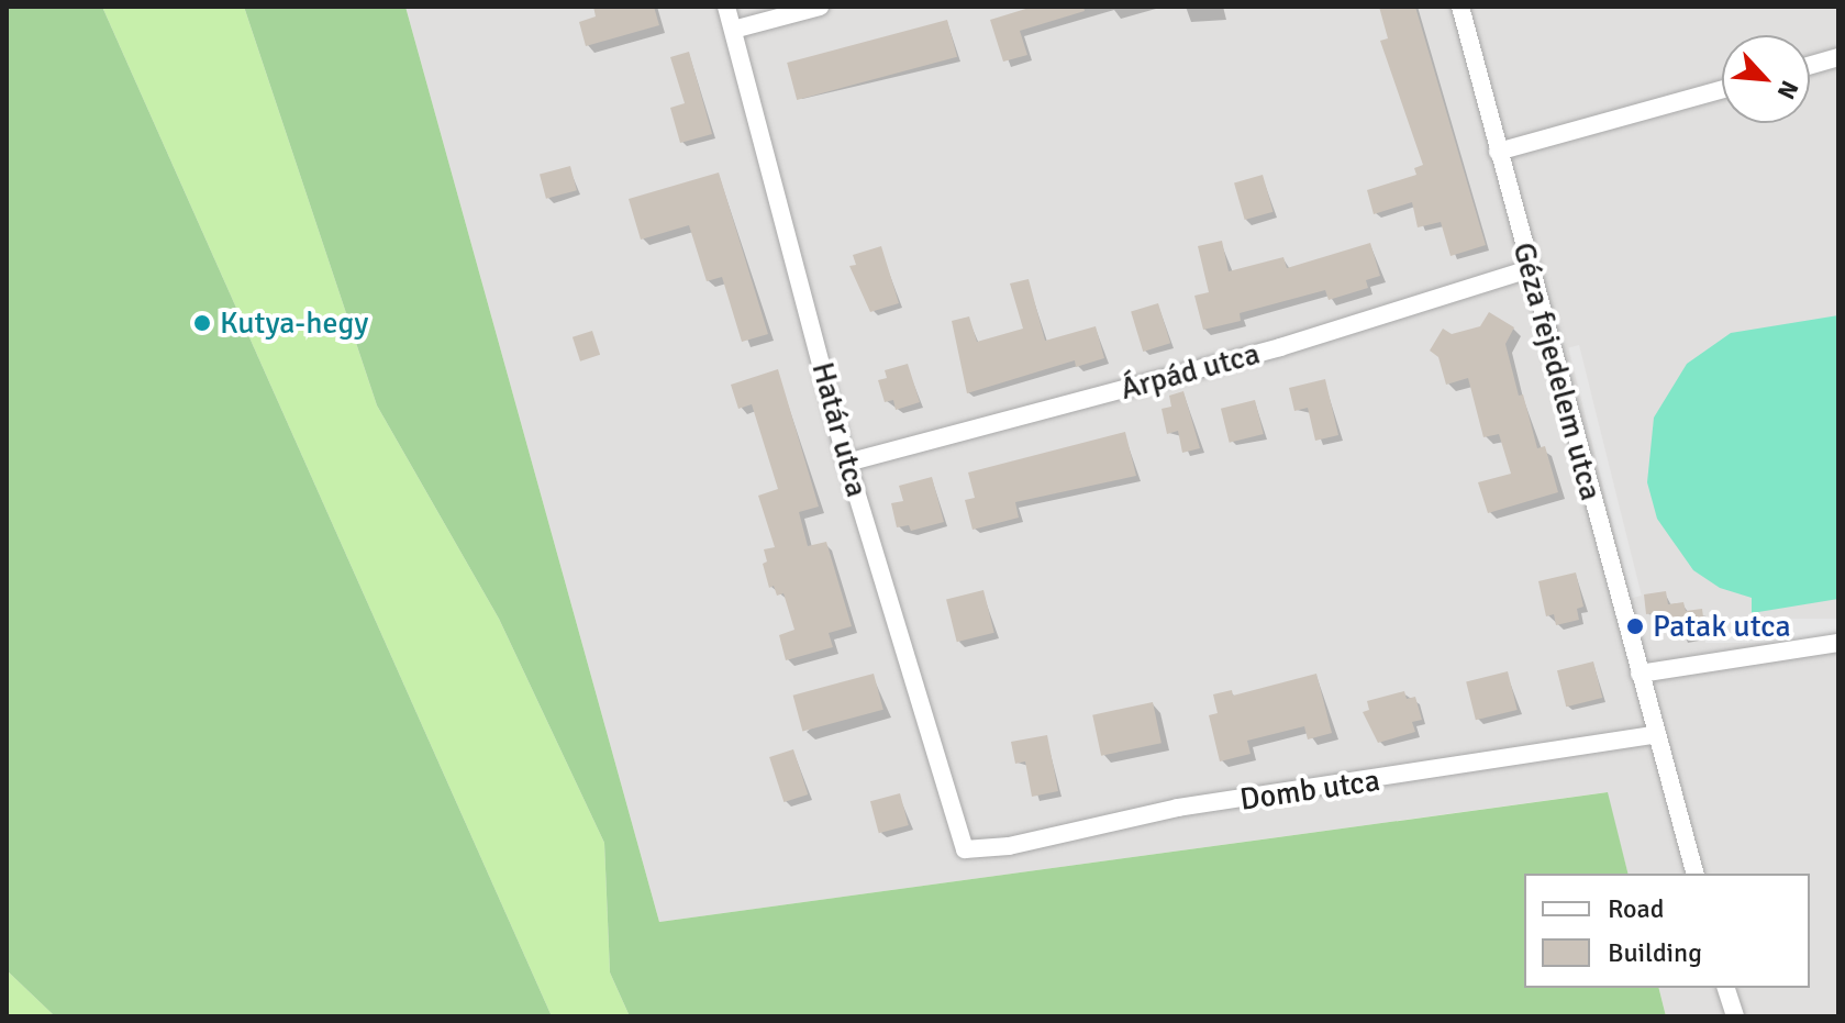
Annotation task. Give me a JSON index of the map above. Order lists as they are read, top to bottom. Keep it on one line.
{"streets":{"street":["Árpád utca","Géza fejedelem utca","Határ utca","Domb utca"]},"crossings":[["Árpád utca","Géza fejedelem utca"],["Árpád utca","Határ utca"],["Géza fejedelem utca","Domb utca"],["Határ utca","Domb utca"]],"places":["Kutya-hegy","Patak utca"],"legend":["Road","Building"],"north":"bottom right"}
